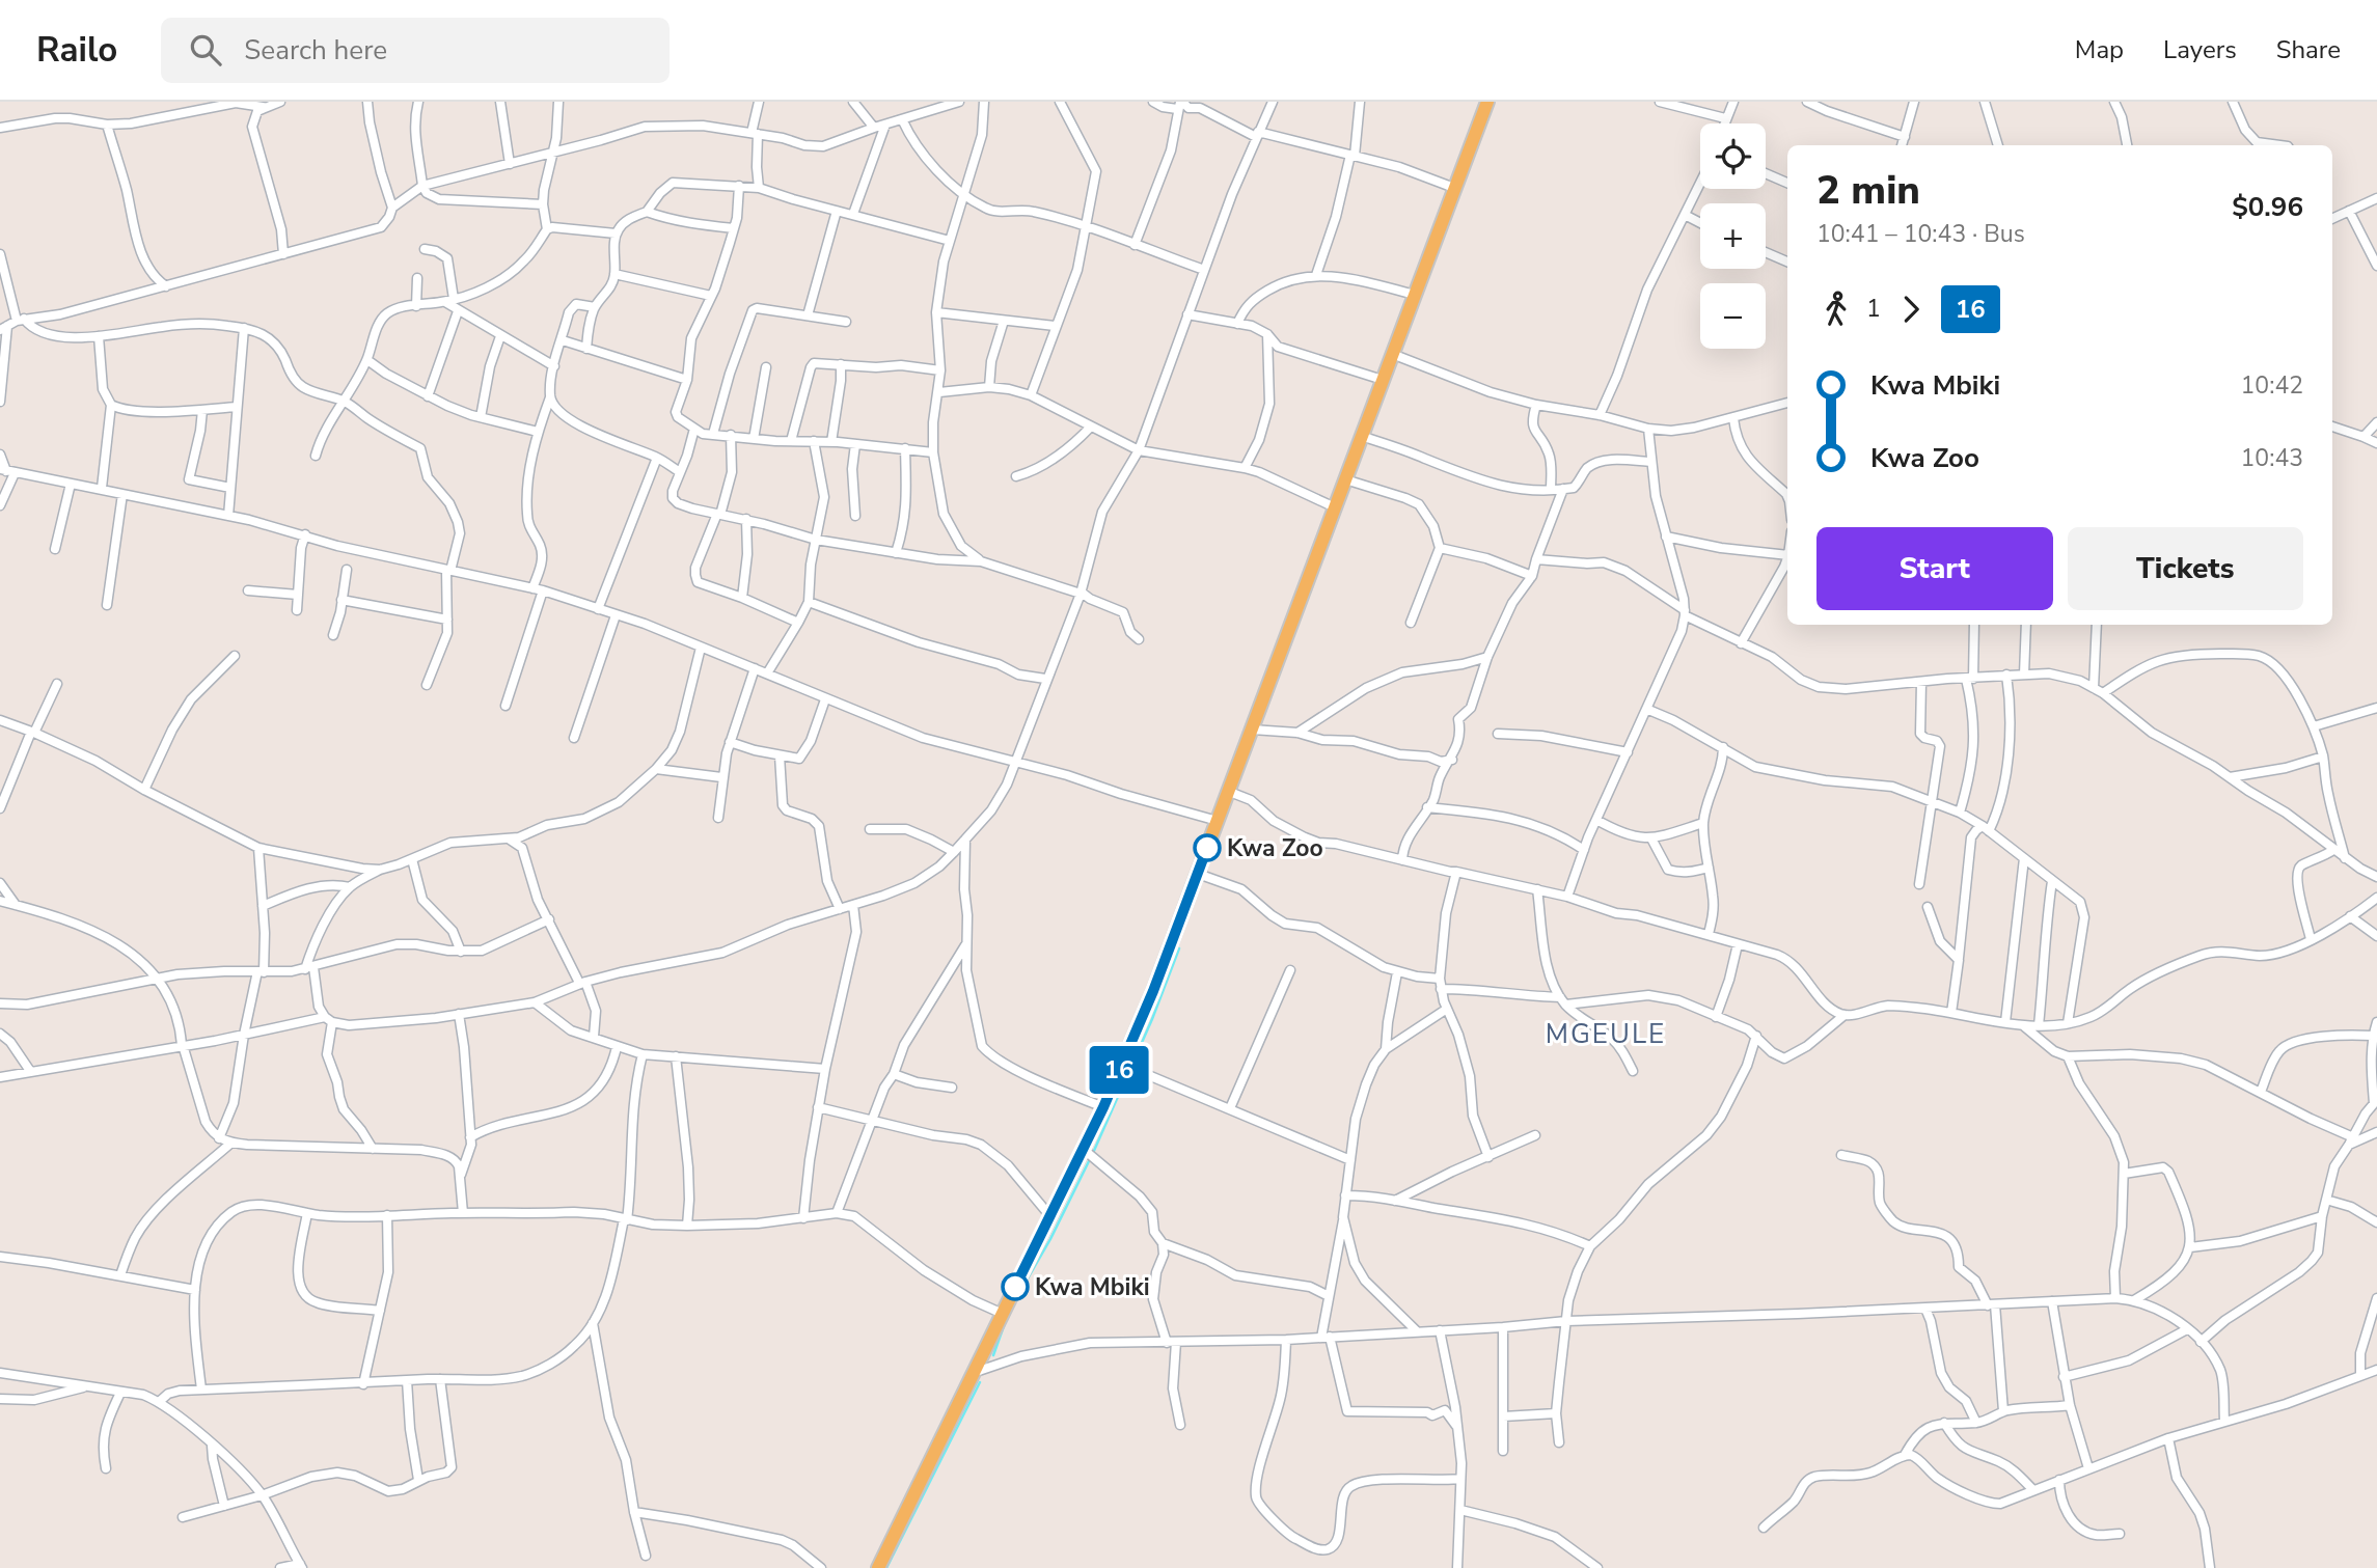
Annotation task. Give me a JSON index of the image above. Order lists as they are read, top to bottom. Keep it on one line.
{"districts":["MGEULE"],"places":["Kwa Zoo","Kwa Mbiki"],"lines":["bus line 16"],"page":{"header":"Railo","search":"Search here","nav":["Map","Layers","Share"],"on_map":"16","map_buttons":["+","−"],"heading":["2 min","10:41 – 10:43 · Bus","$0.96"],"legs":["1","16"],"list":[{"name":"Kwa Mbiki","value":"10:42"},{"name":"Kwa Zoo","value":"10:43"}],"buttons":["Start","Tickets"]}}
